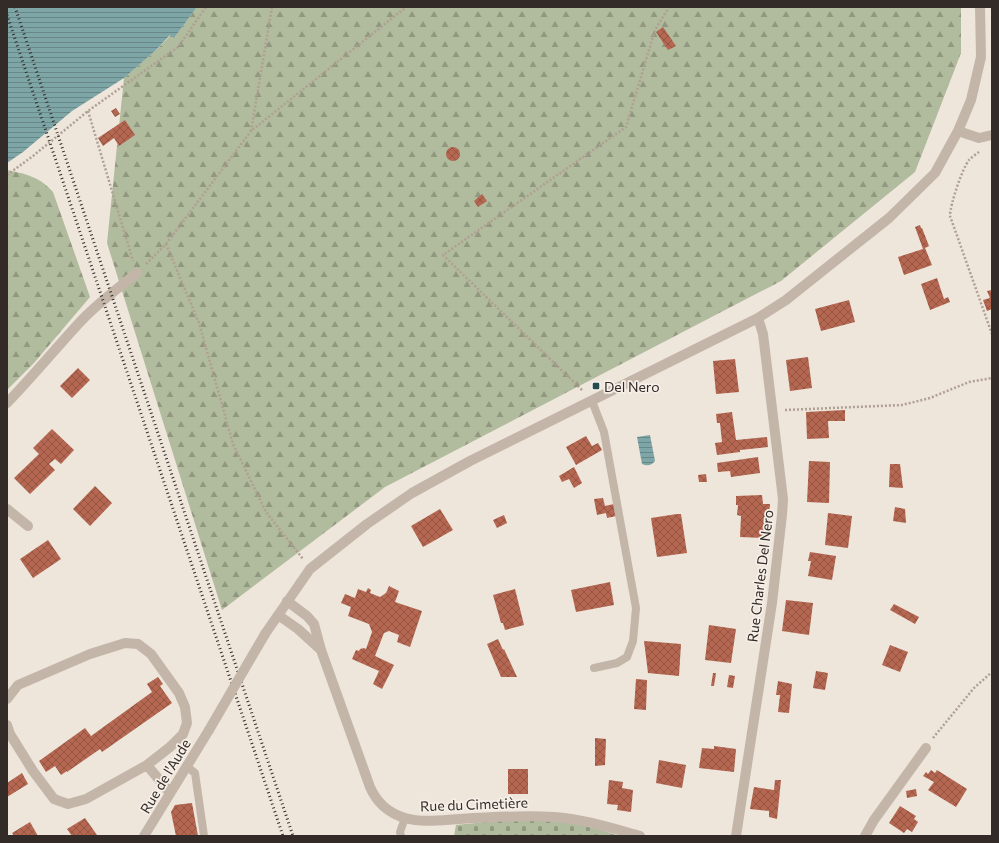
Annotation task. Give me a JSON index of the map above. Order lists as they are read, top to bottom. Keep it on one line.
{"streets":{"street":["Rue Charles Del Nero","Rue de l'Aude","Rue du Cimetière"]},"crossings":[["Rue Charles Del Nero","Rue de l'Aude"],["Rue de l'Aude","Rue du Cimetière"]],"places":{"transit":["Del Nero"]}}
